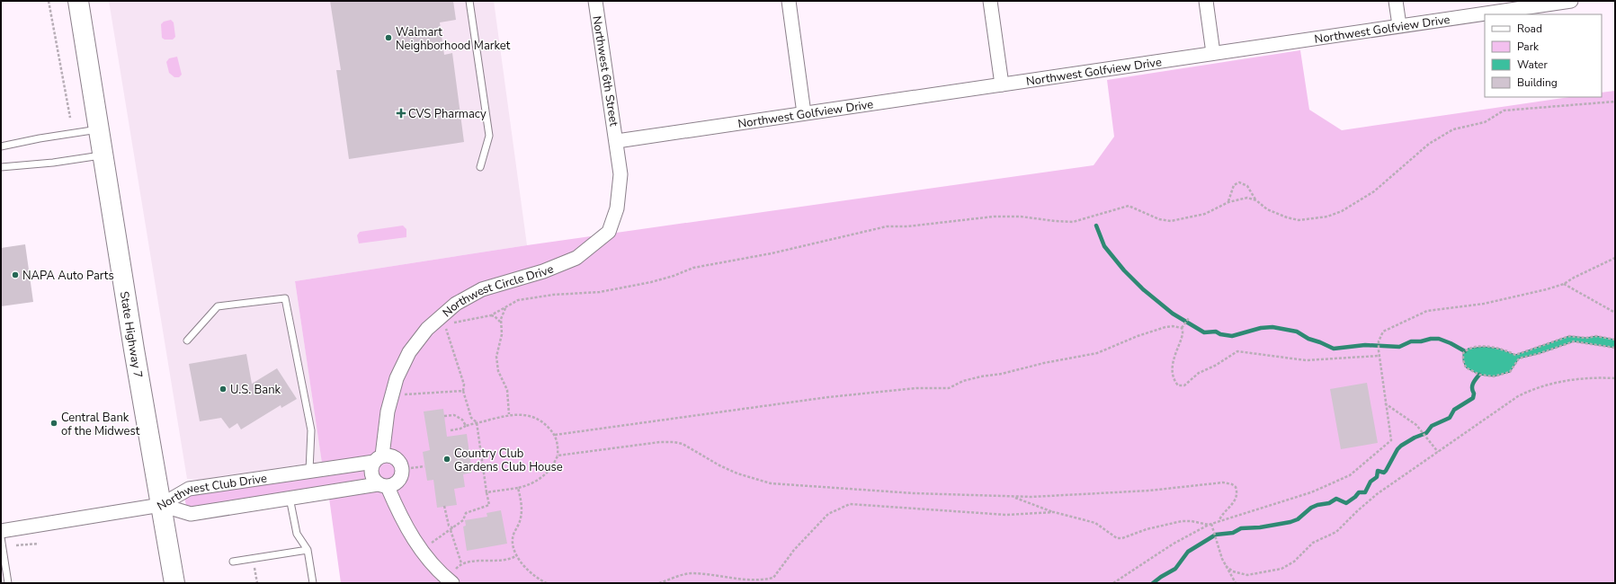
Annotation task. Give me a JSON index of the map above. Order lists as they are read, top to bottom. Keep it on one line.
{"streets":{"main road":["State Highway 7"],"street":["Northwest Golfview Drive","Northwest 6th Street","Northwest Circle Drive","Northwest Club Drive"]},"crossings":[["Northwest Golfview Drive","Northwest 6th Street"],["Northwest Golfview Drive","Northwest Circle Drive"],["Northwest 6th Street","Northwest Circle Drive"],["Northwest Circle Drive","Northwest Club Drive"],["State Highway 7","Northwest Club Drive"]],"places":{"other":["Walmart Neighborhood Market","NAPA Auto Parts","U.S. Bank","Central Bank of the Midwest","Country Club Gardens Club House"],"health":["CVS Pharmacy"]},"legend":["Road","Park","Water","Building"]}
